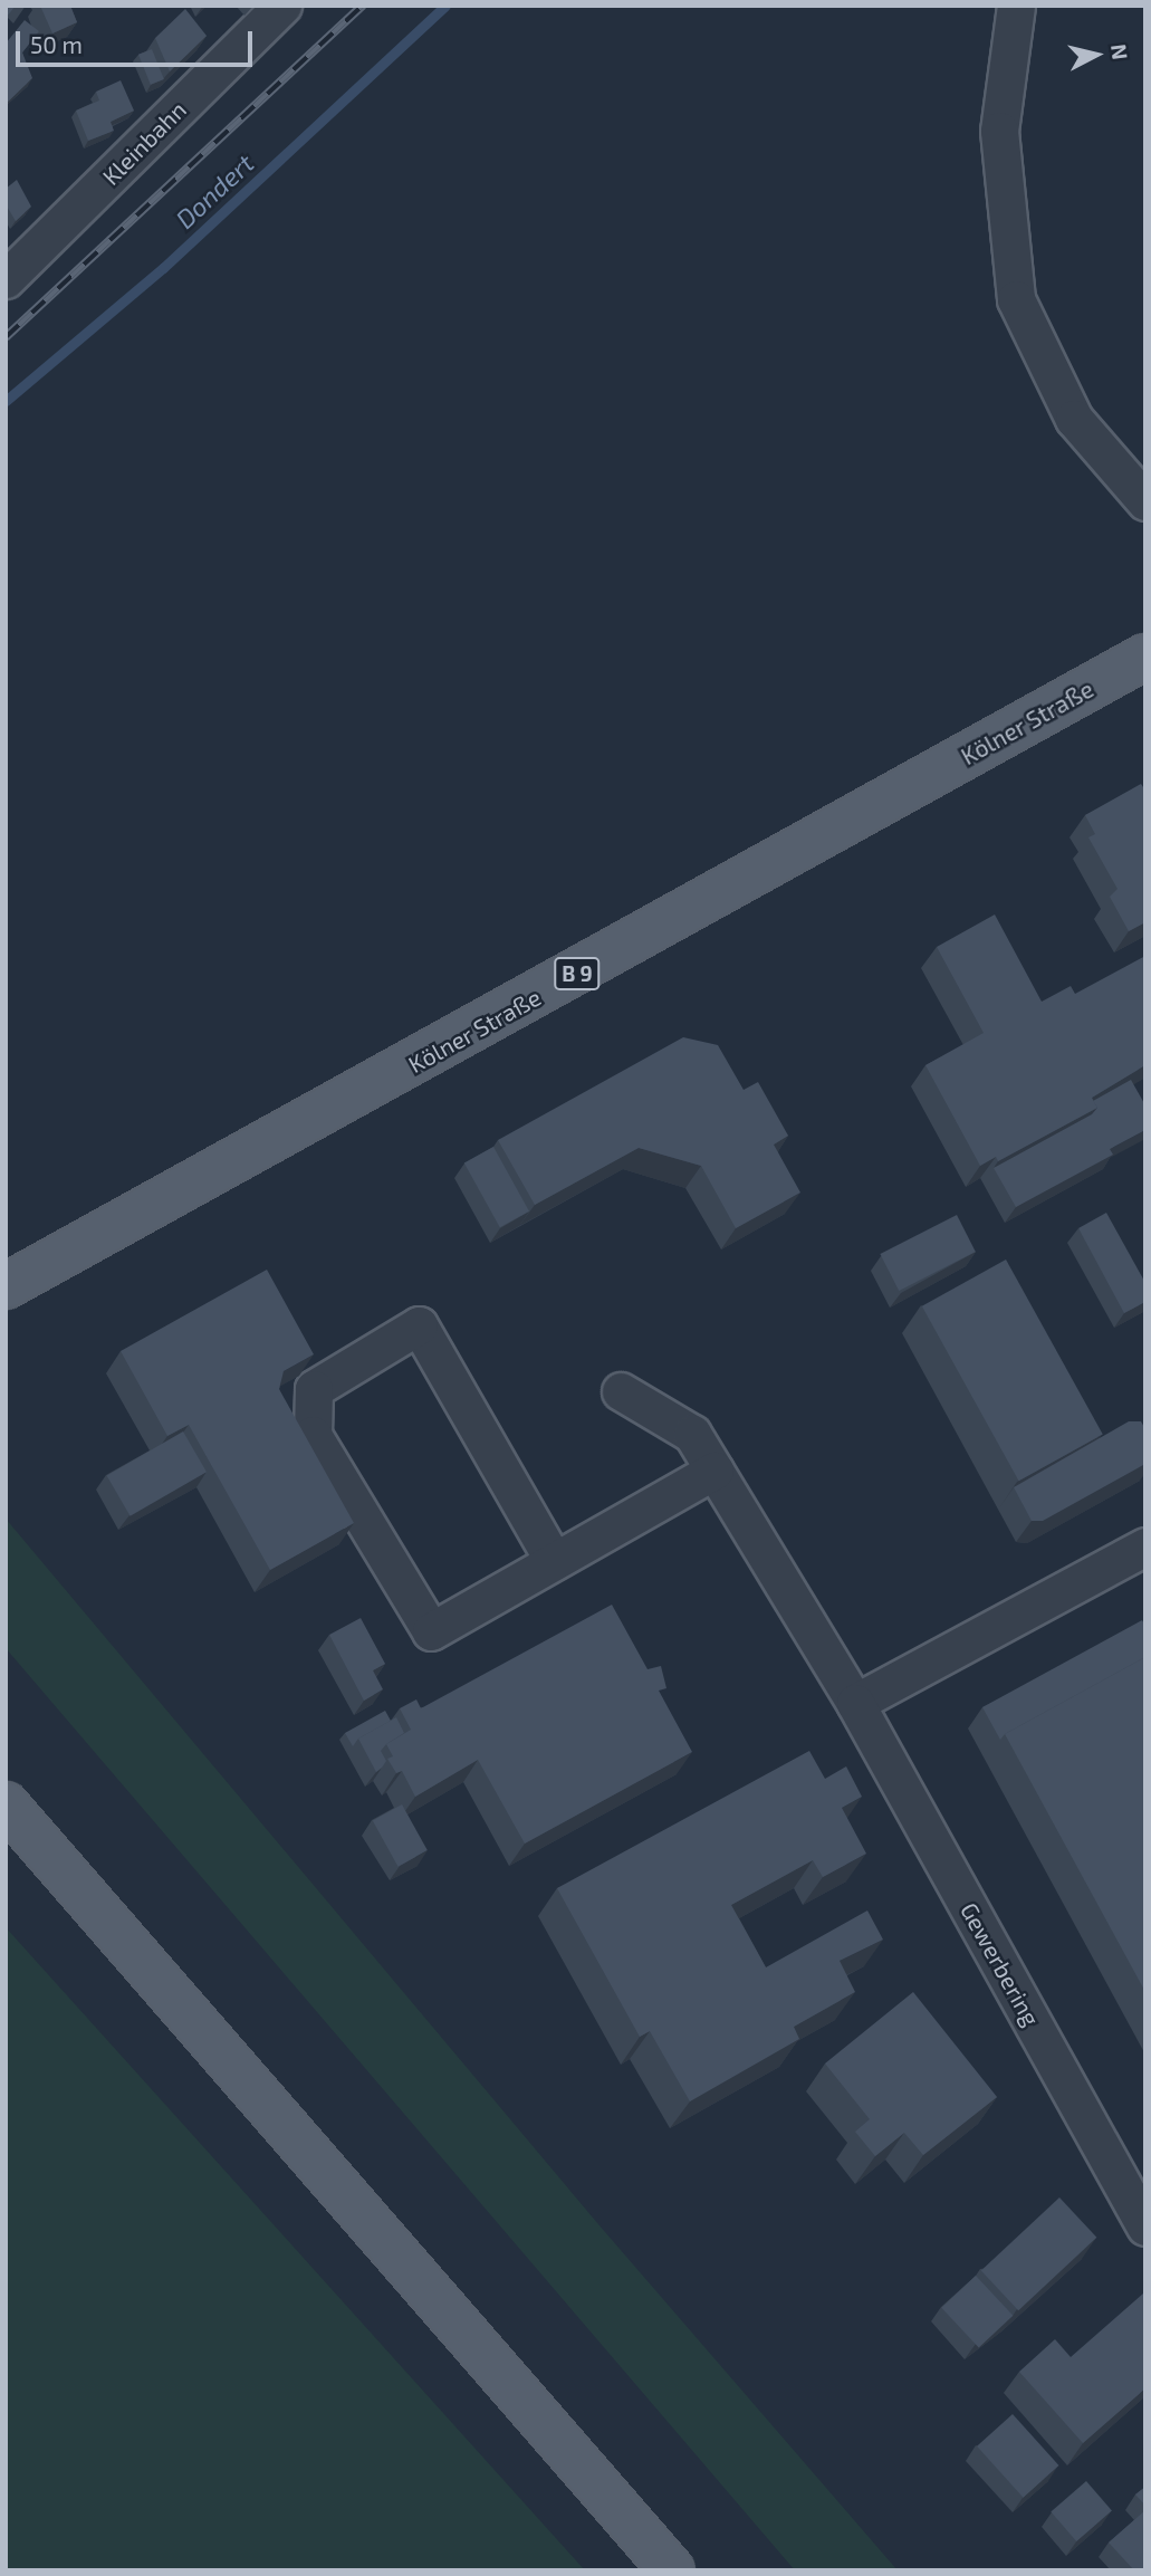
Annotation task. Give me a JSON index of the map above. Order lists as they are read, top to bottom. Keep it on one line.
{"streets":{"main road":["Kölner Straße","B 9"],"street":["Kleinbahn","Gewerbering"]},"water":["Dondert"],"scale_bar":"50 m","north":"right"}
